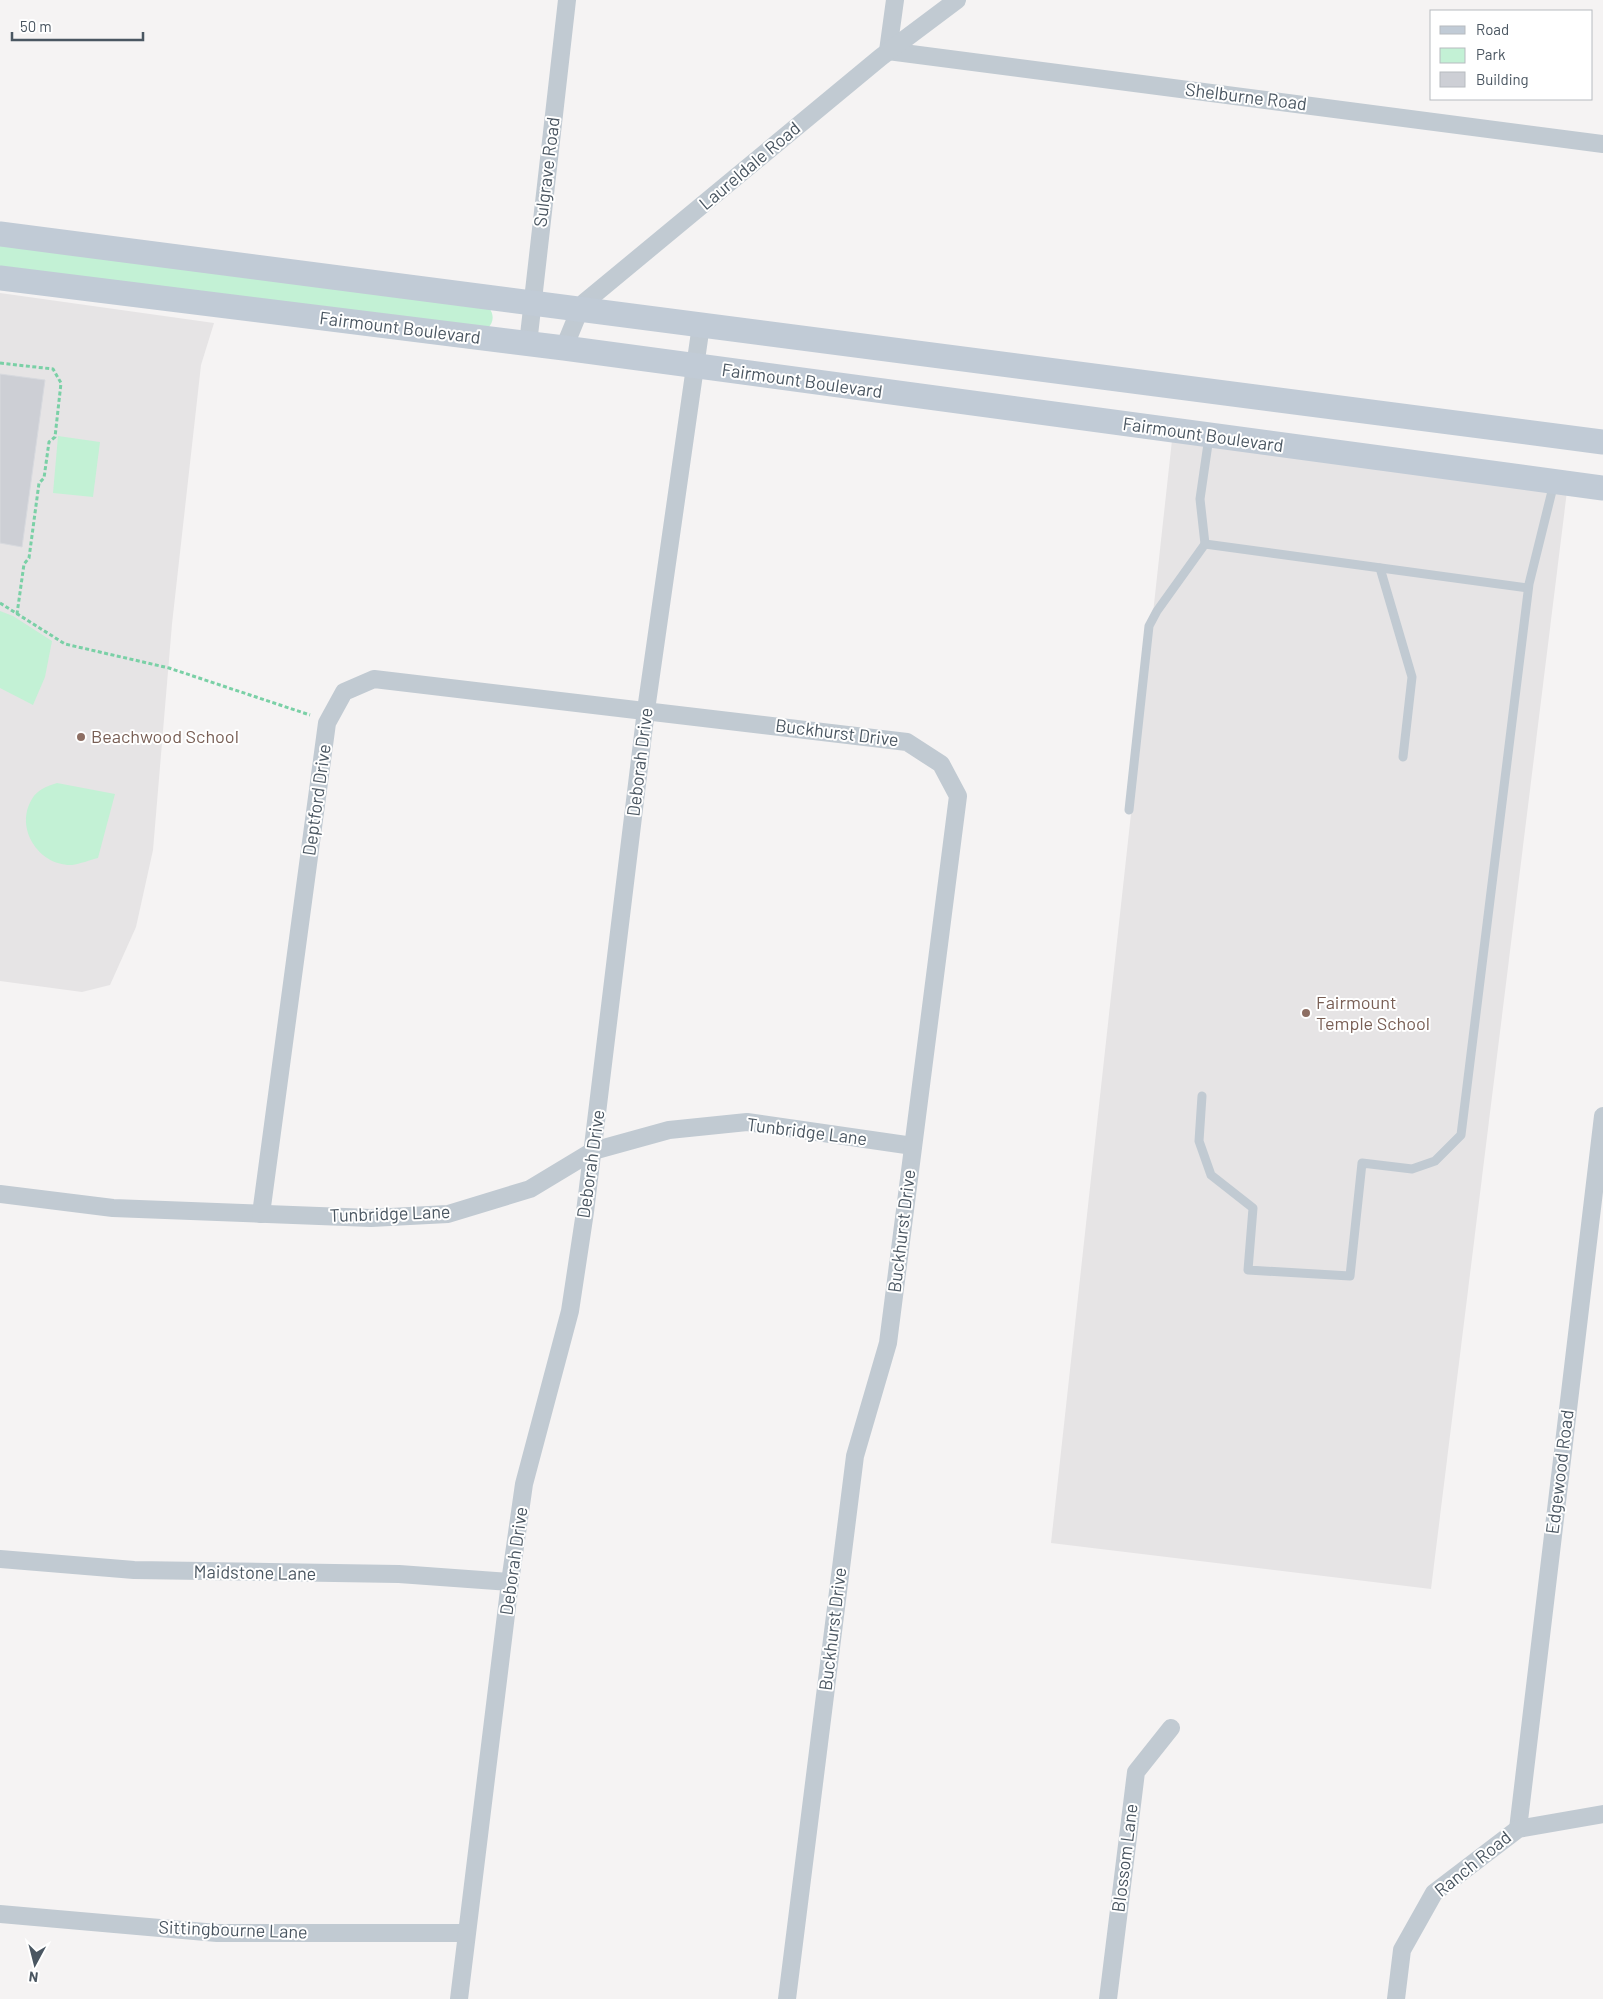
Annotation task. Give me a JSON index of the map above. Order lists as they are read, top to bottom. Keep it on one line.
{"streets":{"main road":["Fairmount Boulevard"],"street":["Shelburne Road","Laureldale Road","Sulgrave Road","Buckhurst Drive","Deborah Drive","Deptford Drive","Tunbridge Lane","Edgewood Road","Maidstone Lane","Blossom Lane","Ranch Road","Sittingbourne Lane"]},"crossings":[["Shelburne Road","Laureldale Road"],["Laureldale Road","Fairmount Boulevard"],["Sulgrave Road","Fairmount Boulevard"],["Fairmount Boulevard","Deborah Drive"],["Buckhurst Drive","Deborah Drive"],["Buckhurst Drive","Deptford Drive"],["Buckhurst Drive","Tunbridge Lane"],["Deborah Drive","Deptford Drive"],["Deborah Drive","Tunbridge Lane"],["Deborah Drive","Maidstone Lane"],["Deborah Drive","Sittingbourne Lane"],["Deptford Drive","Tunbridge Lane"],["Edgewood Road","Ranch Road"]],"places":["Beachwood School","Fairmount Temple School"],"legend":["Road","Park","Building"],"scale_bar":"50 m","north":"bottom"}
